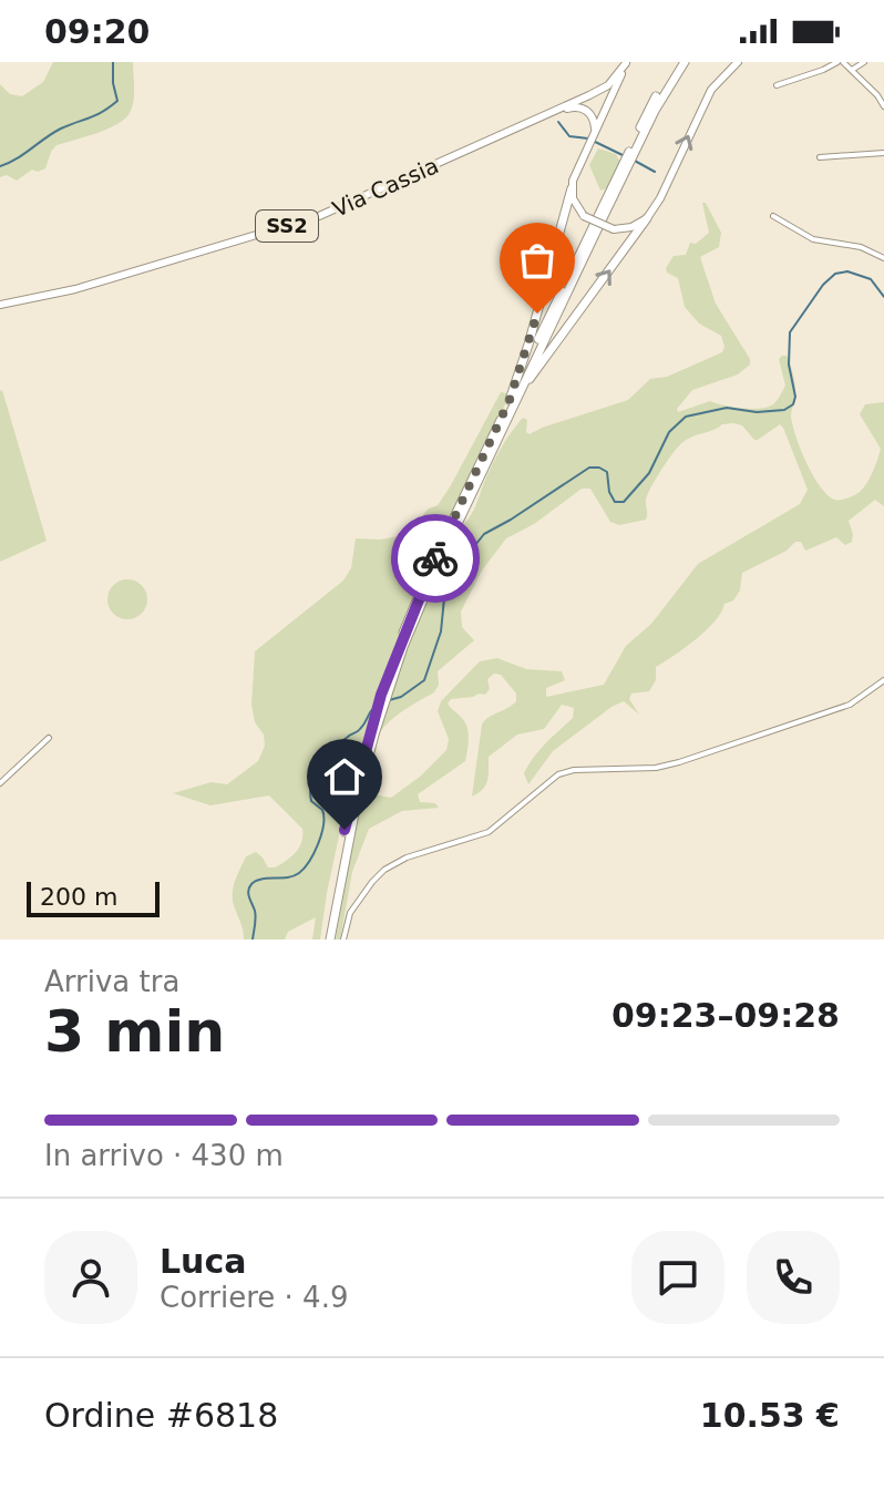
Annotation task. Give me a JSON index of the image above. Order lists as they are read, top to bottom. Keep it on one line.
{"streets":{"main road":["Via Cassia","SS2"]},"scale_bar":"200 m","page":{"status":"09:20","scale":"200 m","heading":["3 min","Arriva tra","09:23–09:28"],"panel":["Luca","Corriere · 4.9","Ordine #6818","10.53 €"],"bar":"In arrivo · 430 m"}}
